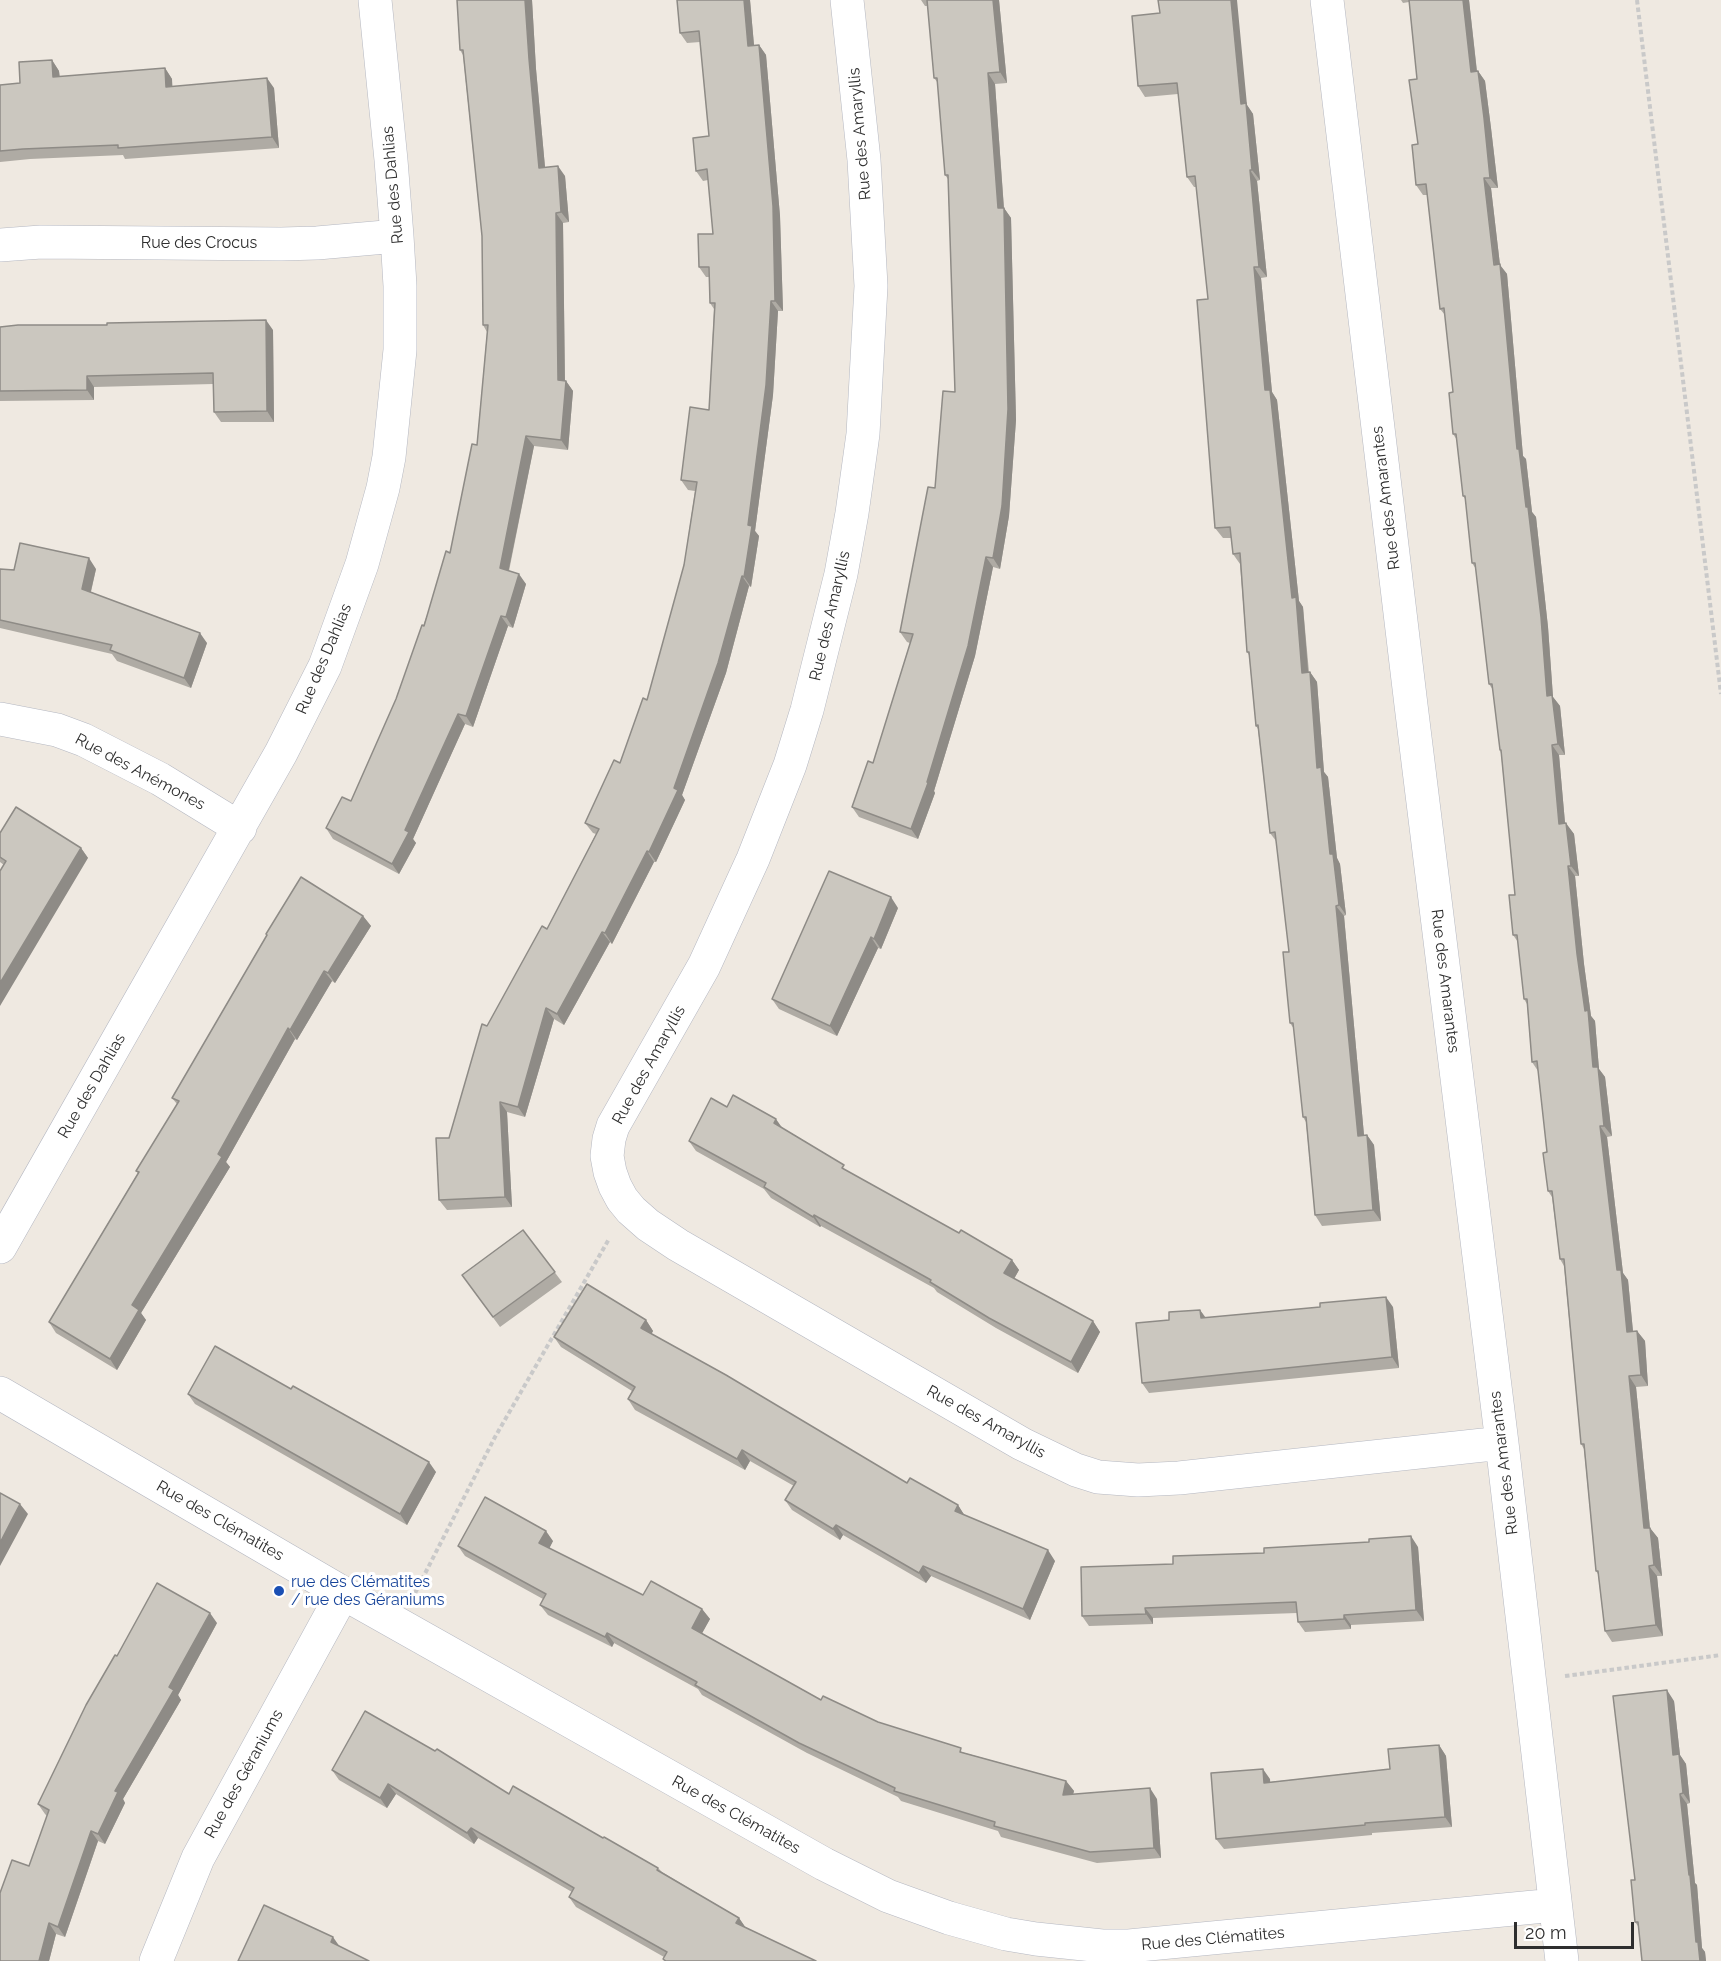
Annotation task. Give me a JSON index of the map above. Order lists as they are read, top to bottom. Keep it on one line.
{"streets":{"street":["Rue des Amaryllis","Rue des Dahlias","Rue des Crocus","Rue des Amarantes","Rue des Anémones","Rue des Clématites","Rue des Géraniums"]},"crossings":[["Rue des Amaryllis","Rue des Amarantes"],["Rue des Dahlias","Rue des Crocus"],["Rue des Dahlias","Rue des Anémones"],["Rue des Amarantes","Rue des Clématites"],["Rue des Clématites","Rue des Géraniums"]],"places":["rue des Clématites / rue des Géraniums"],"scale_bar":"20 m"}
